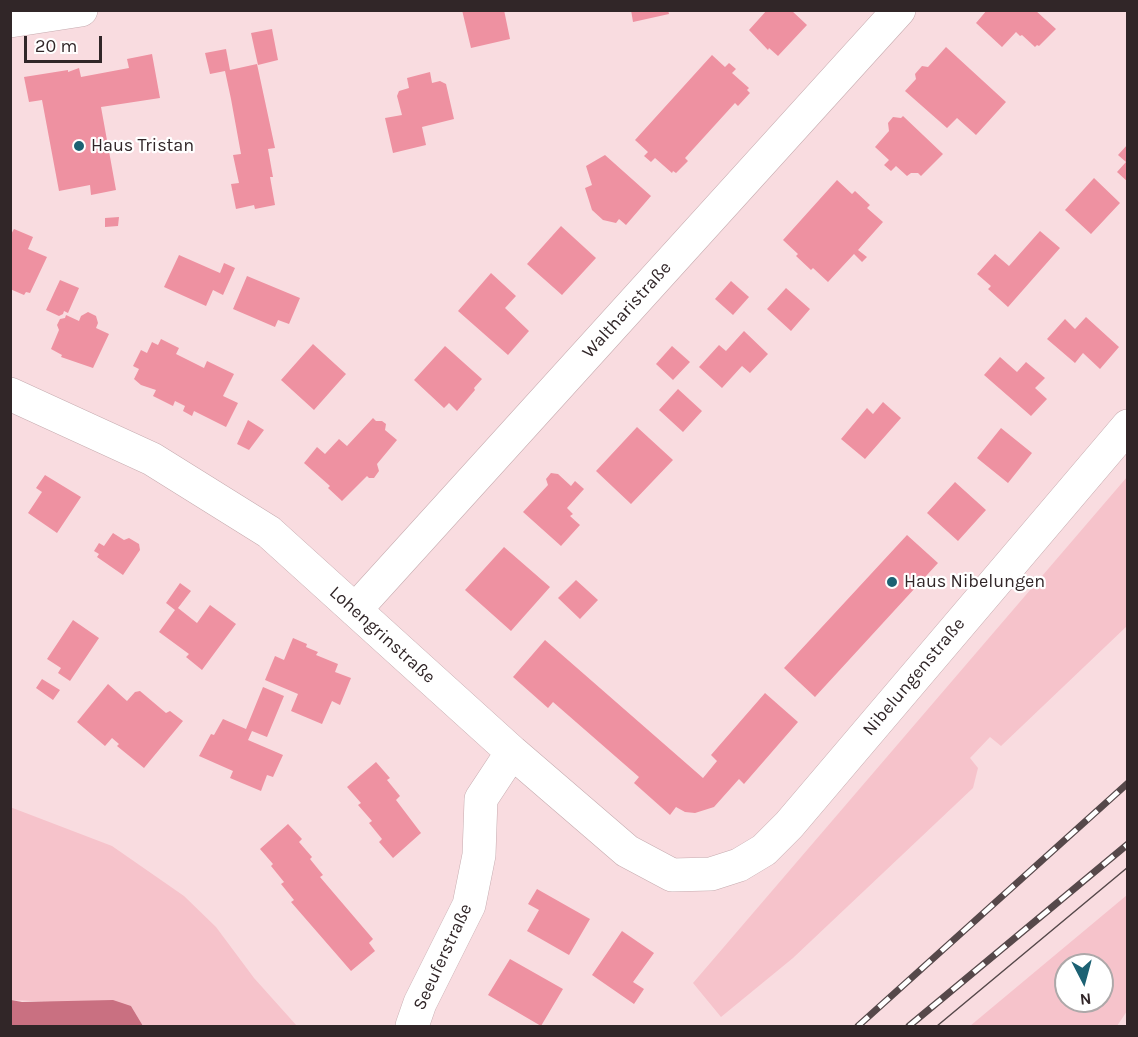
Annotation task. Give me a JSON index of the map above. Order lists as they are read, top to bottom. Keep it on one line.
{"streets":{"street":["Waltharistraße","Lohengrinstraße","Nibelungenstraße","Seeuferstraße"]},"crossings":[["Waltharistraße","Lohengrinstraße"],["Lohengrinstraße","Nibelungenstraße"],["Lohengrinstraße","Seeuferstraße"]],"places":["Haus Tristan","Haus Nibelungen"],"scale_bar":"20 m","north":"bottom"}
